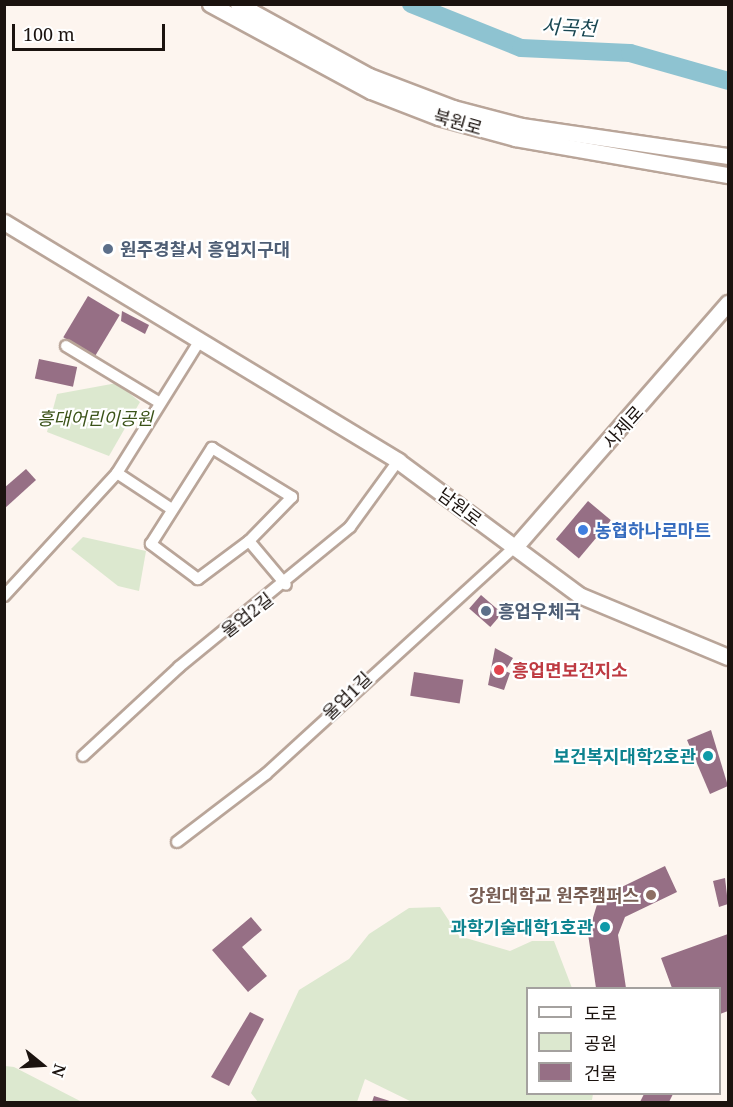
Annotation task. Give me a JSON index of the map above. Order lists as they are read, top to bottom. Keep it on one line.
{"streets":{"street":["북원로","사제로","남원로","울업2길","울업1길"]},"crossings":[["사제로","남원로"],["사제로","울업1길"],["남원로","울업2길"],["남원로","울업1길"]],"water":["서곡천"],"parks":["흥대어린이공원"],"places":["원주경찰서 흥업지구대","농협하나로마트","흥업우체국","흥업면보건지소","보건복지대학2호관","강원대학교 원주캠퍼스","과학기술대학1호관"],"legend":["도로","공원","건물"],"scale_bar":"100 m","north":"right"}
